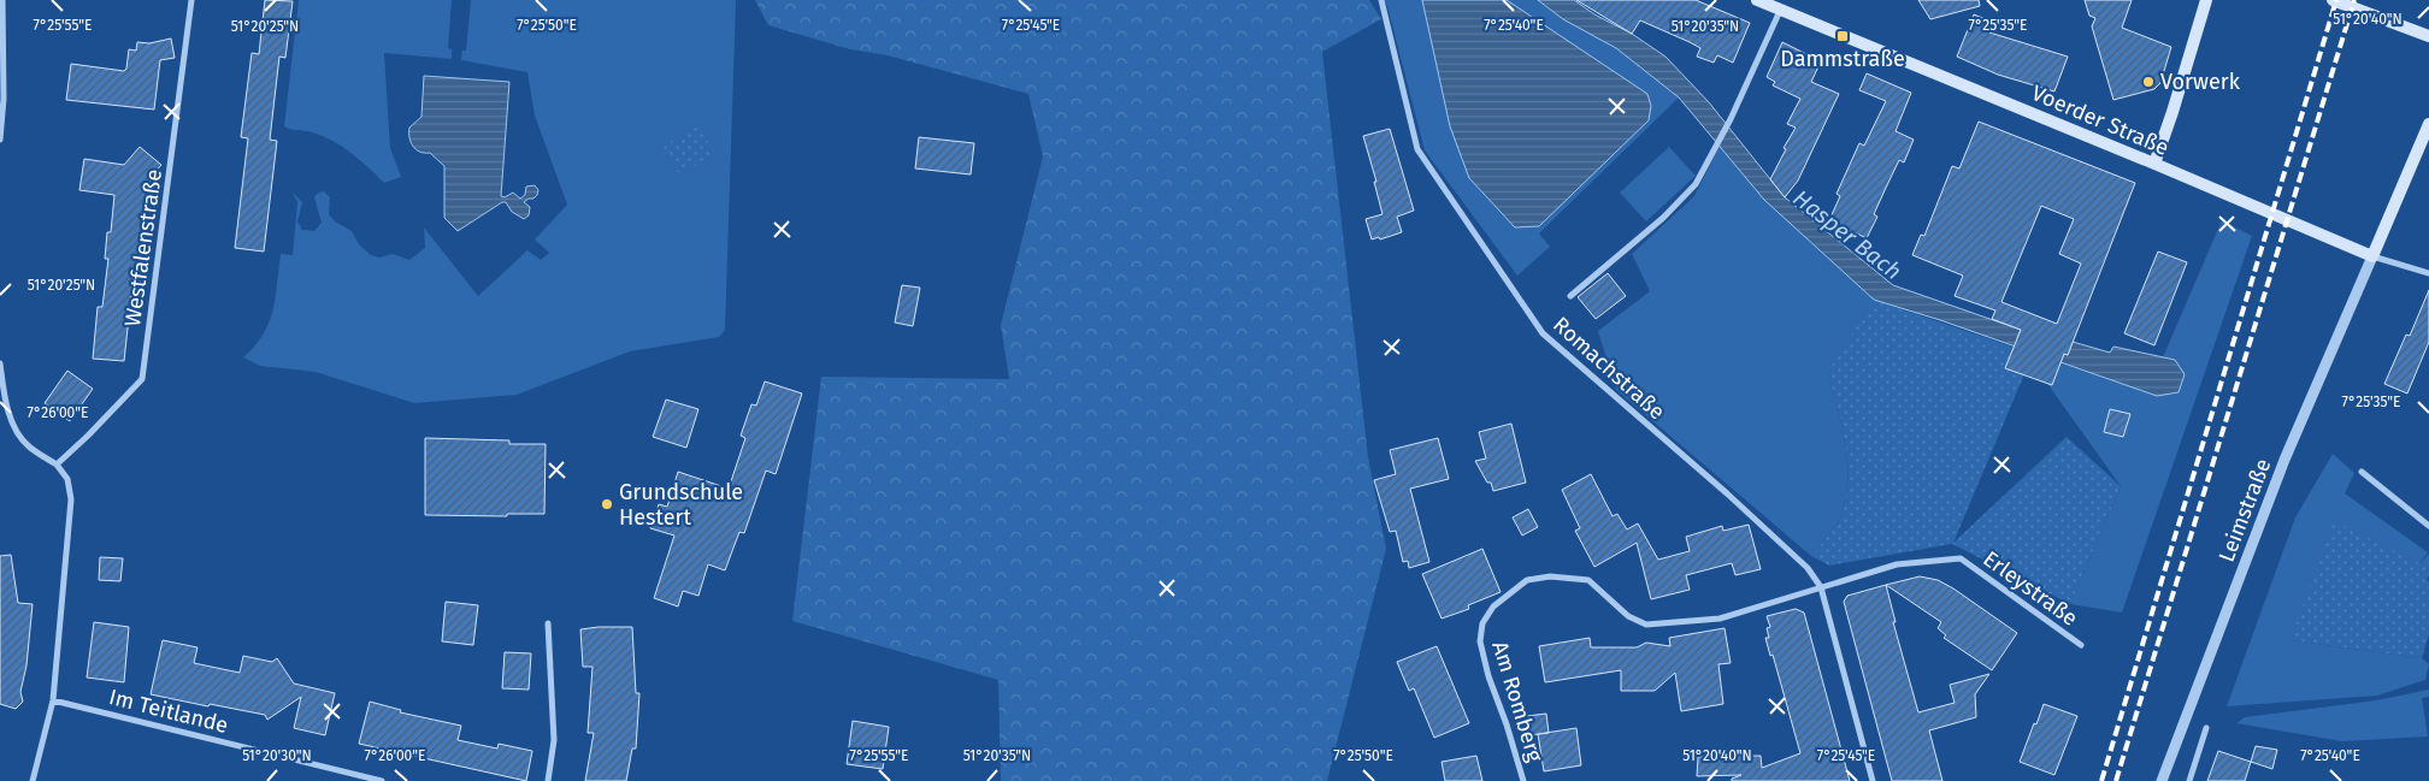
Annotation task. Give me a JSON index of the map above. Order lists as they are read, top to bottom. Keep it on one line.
{"streets":{"main road":["Voerder Straße"],"street":["Westfalenstraße","Romachstraße","Leimstraße","Erleystraße","Am Romberg","Im Teitlande"]},"crossings":[["Voerder Straße","Romachstraße"],["Voerder Straße","Leimstraße"],["Romachstraße","Erleystraße"],["Romachstraße","Am Romberg"],["Erleystraße","Am Romberg"]],"water":["Hasper Bach"],"places":{"transit":["Dammstraße"],"other":["Vorwerk","Grundschule Hestert"]},"coordinates":["51°20'40\"N","7°25'55\"E","7°25'50\"E","7°25'45\"E","7°25'40\"E","7°25'35\"E","51°20'25\"N","51°20'35\"N","7°26'00\"E","51°20'30\"N"]}
